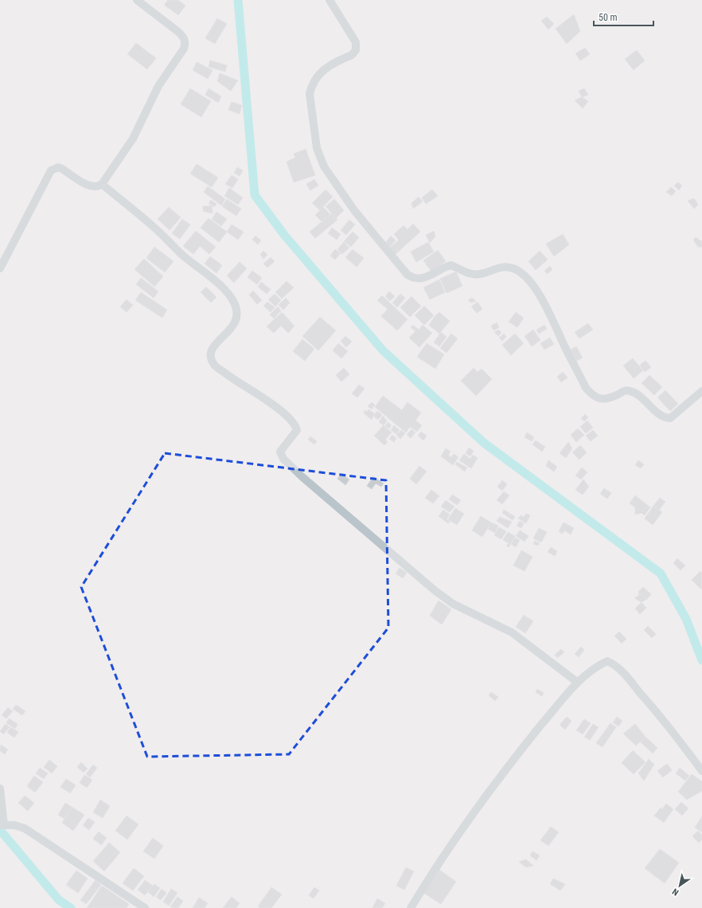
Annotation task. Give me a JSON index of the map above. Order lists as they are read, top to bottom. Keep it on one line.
{"scale_bar":"50 m","north":"bottom left"}
